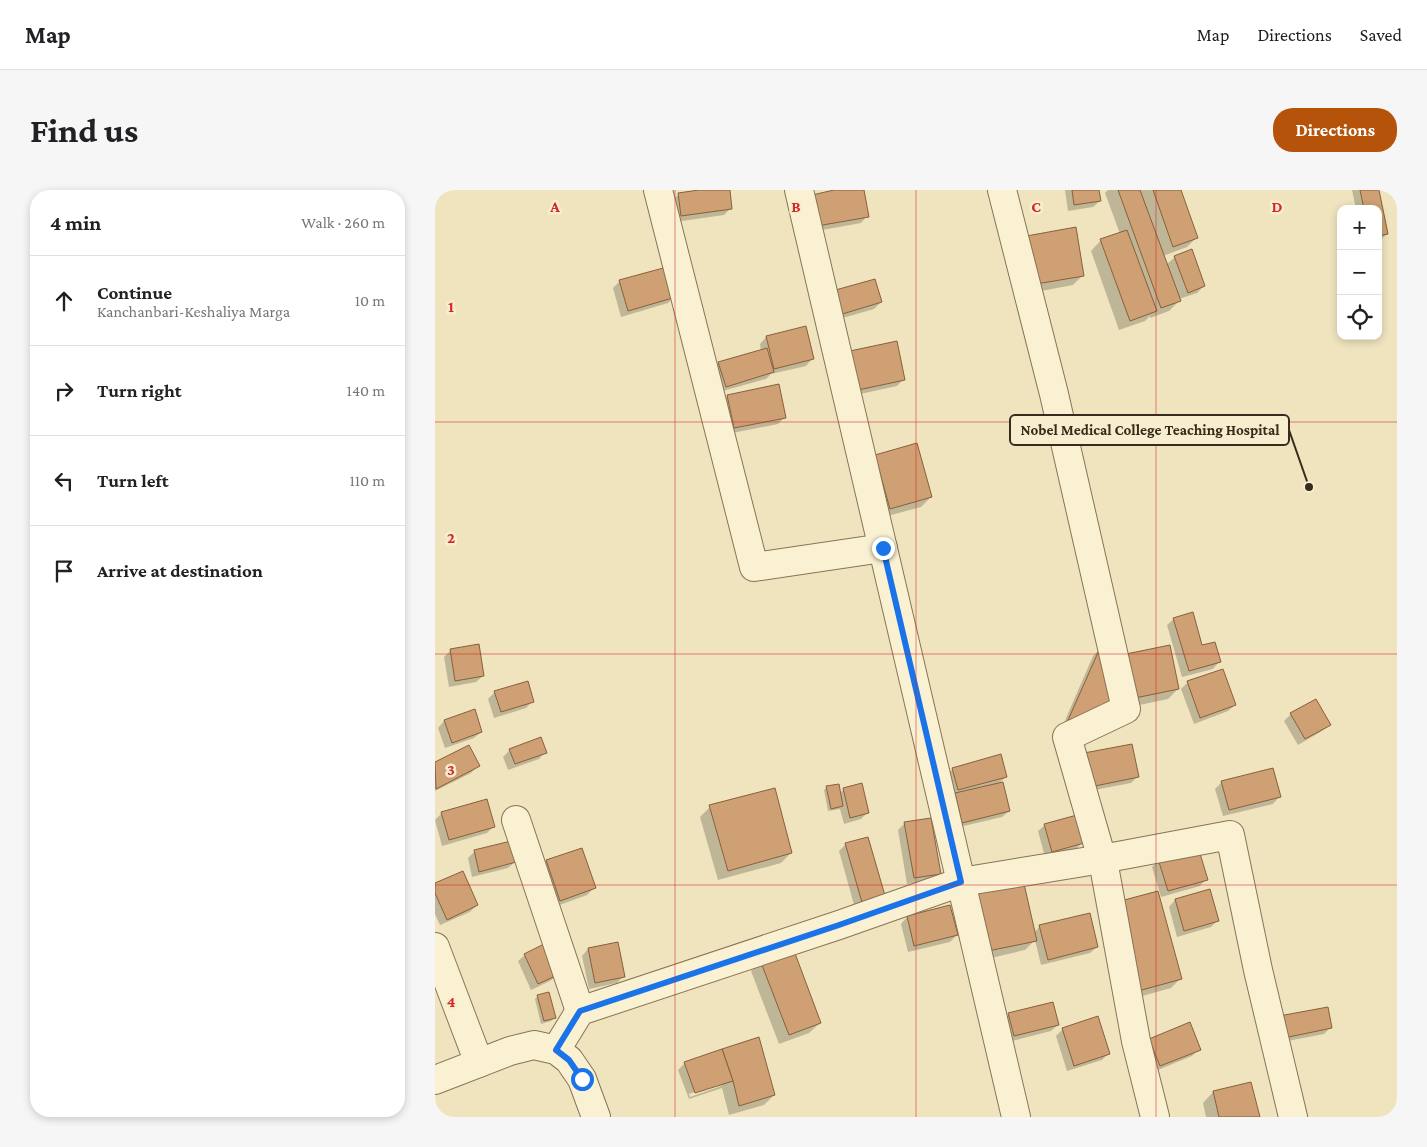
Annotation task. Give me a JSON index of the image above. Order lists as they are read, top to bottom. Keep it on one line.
{"places":["Nobel Medical College Teaching Hospital"],"page":{"header":"Map","nav":["Map","Directions","Saved"],"buttons":"Directions","title":"Find us","heading":["4 min","Walk · 260 m"],"map_buttons":["+","−"],"list":[["Continue","Kanchanbari-Keshaliya Marga","10 m"],["Turn right","140 m"],["Turn left","110 m"],"Arrive at destination"]},"grid":{"columns":["A","B","C","D"],"rows":["1","2","3","4"]}}
